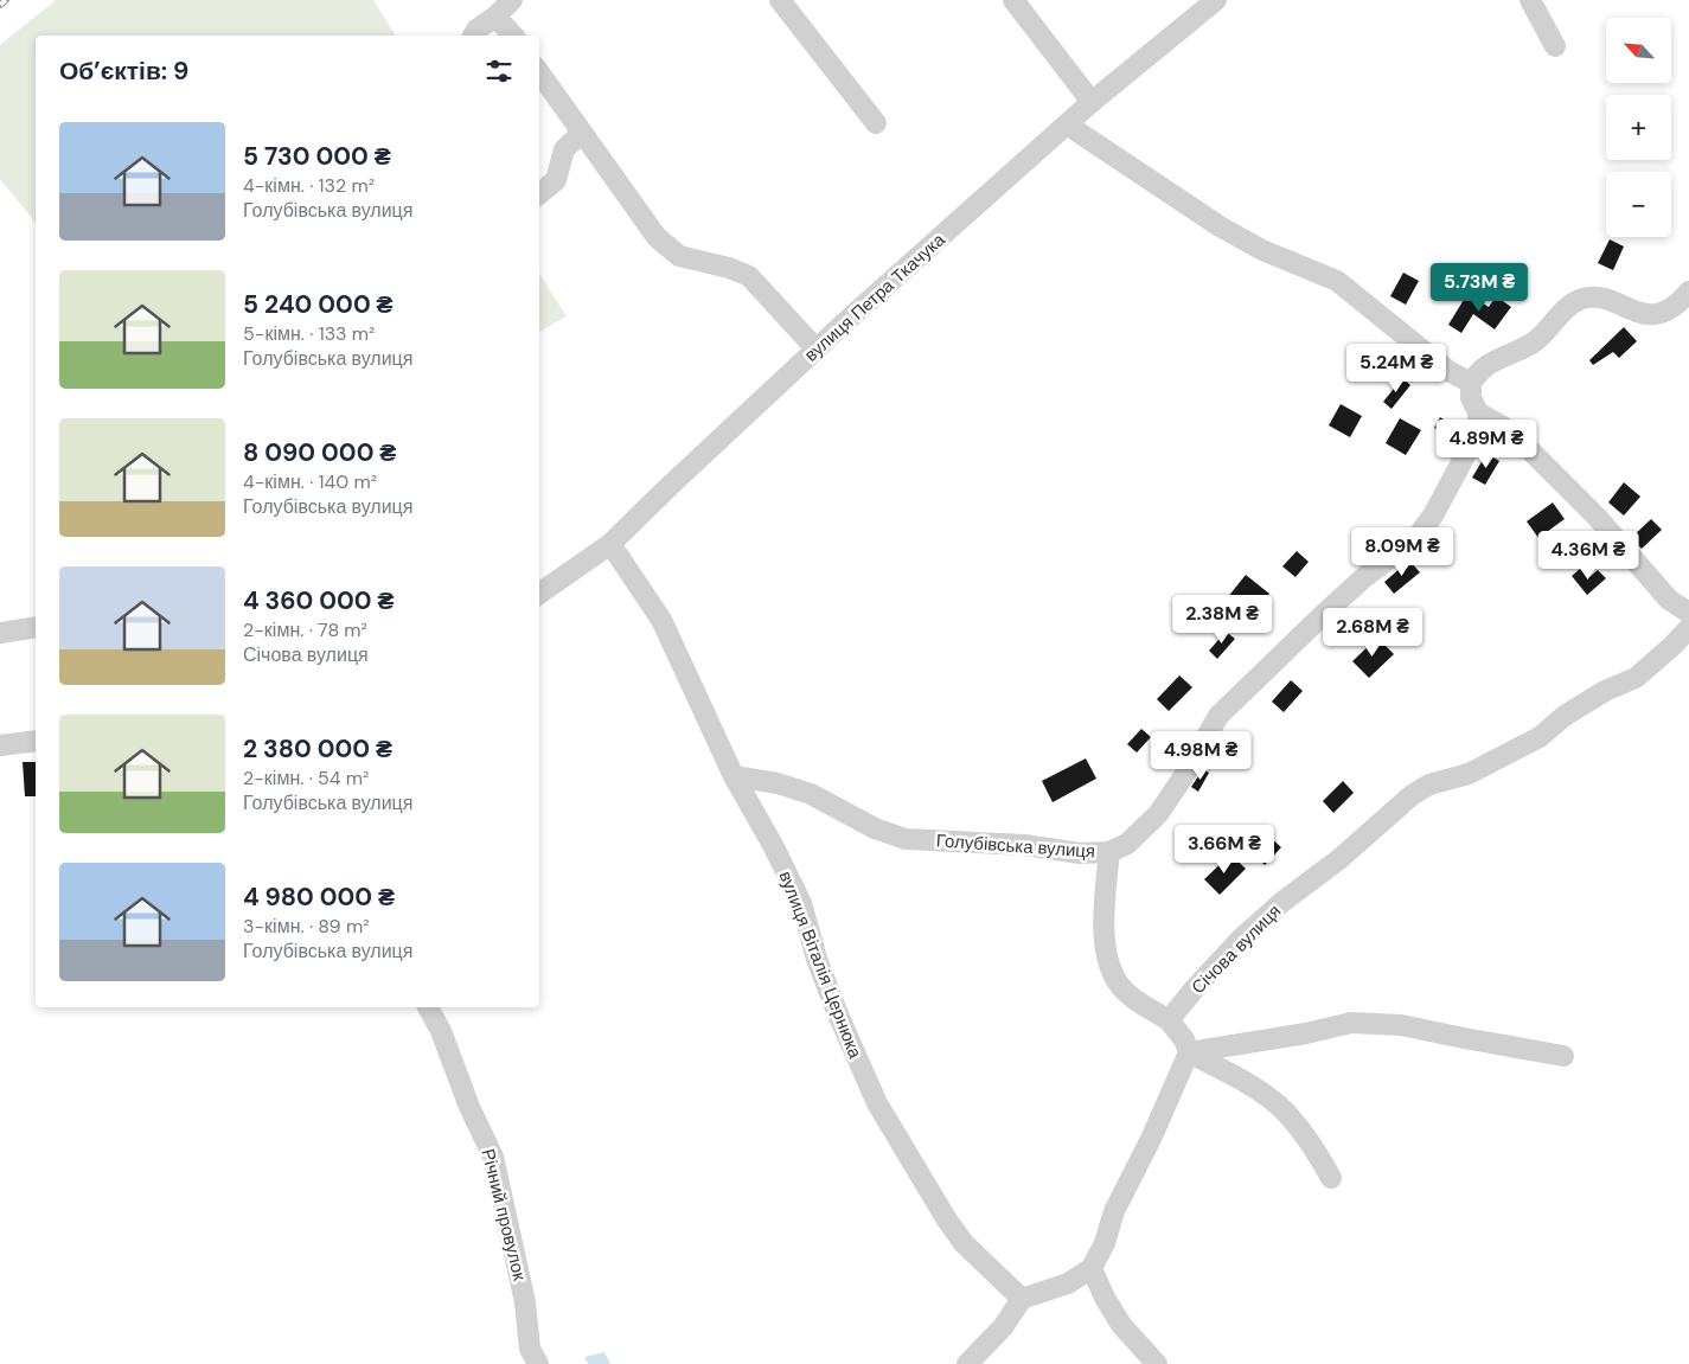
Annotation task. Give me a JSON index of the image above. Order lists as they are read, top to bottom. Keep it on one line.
{"streets":{"street":["вулиця Петра Ткачука","Голубівська вулиця","Січова вулиця","вулиця Віталія Цернюка","Річний провулок"]},"crossings":[["вулиця Петра Ткачука","вулиця Віталія Цернюка"],["Голубівська вулиця","вулиця Віталія Цернюка"]],"north":"top left","page":{"map_buttons":["+","−"],"heading":"Об’єктів: 9","list":[{"name":"5 730 000 ₴","note":"4-кімн. · 132 m² · Голубівська вулиця"},{"name":"5 240 000 ₴","note":"5-кімн. · 133 m² · Голубівська вулиця"},{"name":"8 090 000 ₴","note":"4-кімн. · 140 m² · Голубівська вулиця"},{"name":"4 360 000 ₴","note":"2-кімн. · 78 m² · Січова вулиця"},{"name":"2 380 000 ₴","note":"2-кімн. · 54 m² · Голубівська вулиця"},{"name":"4 980 000 ₴","note":"3-кімн. · 89 m² · Голубівська вулиця"}],"price":["5.73M ₴","5.24M ₴","4.89M ₴","8.09M ₴","4.36M ₴","2.38M ₴","2.68M ₴","4.98M ₴","3.66M ₴"]}}
